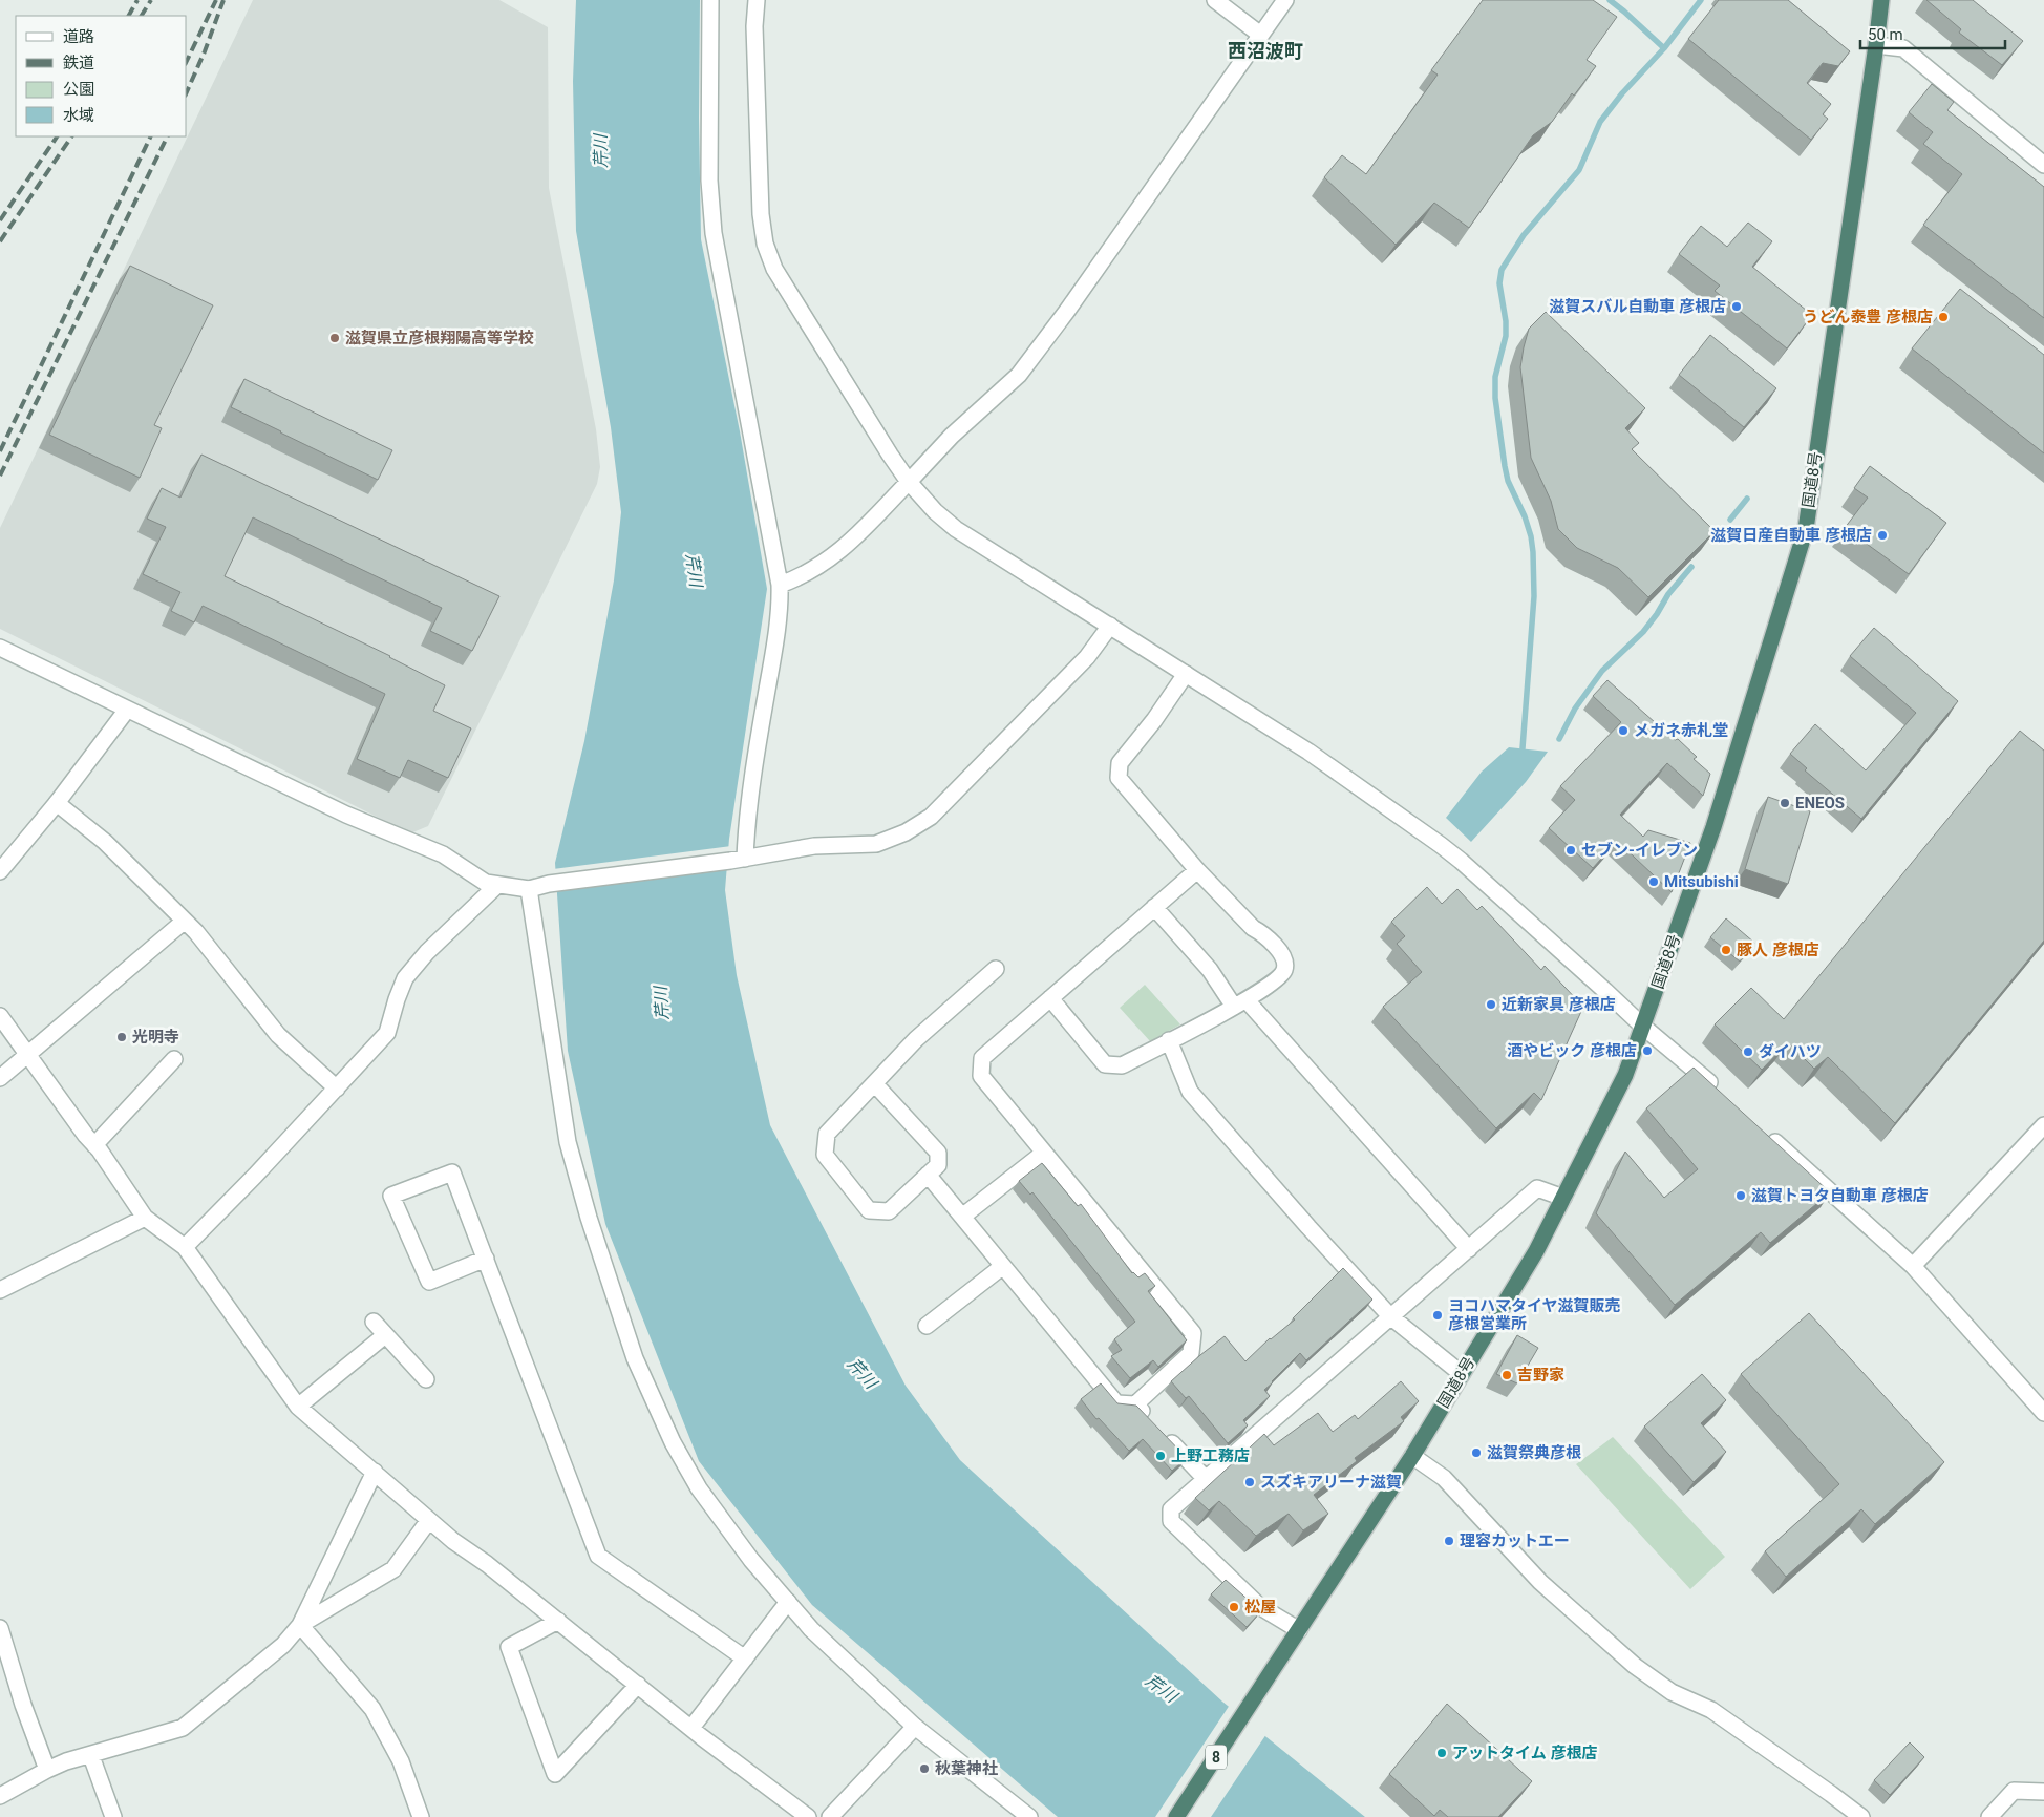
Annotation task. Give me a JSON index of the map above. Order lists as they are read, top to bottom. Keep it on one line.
{"streets":{"highway":["国道8号","8"]},"districts":["西沼波町"],"water":["芹川"],"places":["滋賀スバル自動車 彦根店","うどん泰豊 彦根店","滋賀県立彦根翔陽高等学校","滋賀日産自動車 彦根店","メガネ赤札堂","ENEOS","セブン-イレブン","Mitsubishi","豚人 彦根店","近新家具 彦根店","光明寺","酒やビック 彦根店","ダイハツ","滋賀トヨタ自動車 彦根店","ヨコハマタイヤ滋賀販売 彦根営業所","吉野家","滋賀祭典彦根","上野工務店","スズキアリーナ滋賀","理容カットエー","松屋","アットタイム 彦根店","秋葉神社"],"legend":["道路","鉄道","公園","水域"],"scale_bar":"50 m"}
